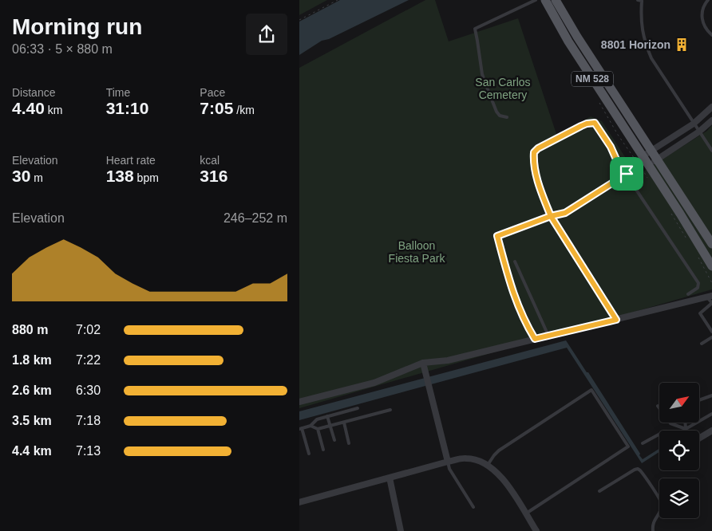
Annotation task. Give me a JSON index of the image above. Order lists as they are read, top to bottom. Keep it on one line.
{"streets":{"main road":["NM 528"]},"parks":["San Carlos Cemetery","Balloon Fiesta Park"],"places":{"building":["8801 Horizon"]},"north":"top right","page":{"heading":["Morning run","06:33 · 5 × 880 m"],"stats":[["Distance","4.40 km"],["Time","31:10"],["Pace","7:05 /km"],["Elevation","30 m"],["Heart rate","138 bpm"],["kcal","316"]],"chart":["Elevation","246–252 m"],"list":[{"name":"880 m","note":"7:02"},{"name":"1.8 km","note":"7:22"},{"name":"2.6 km","note":"6:30"},{"name":"3.5 km","note":"7:18"},{"name":"4.4 km","note":"7:13"}]}}
